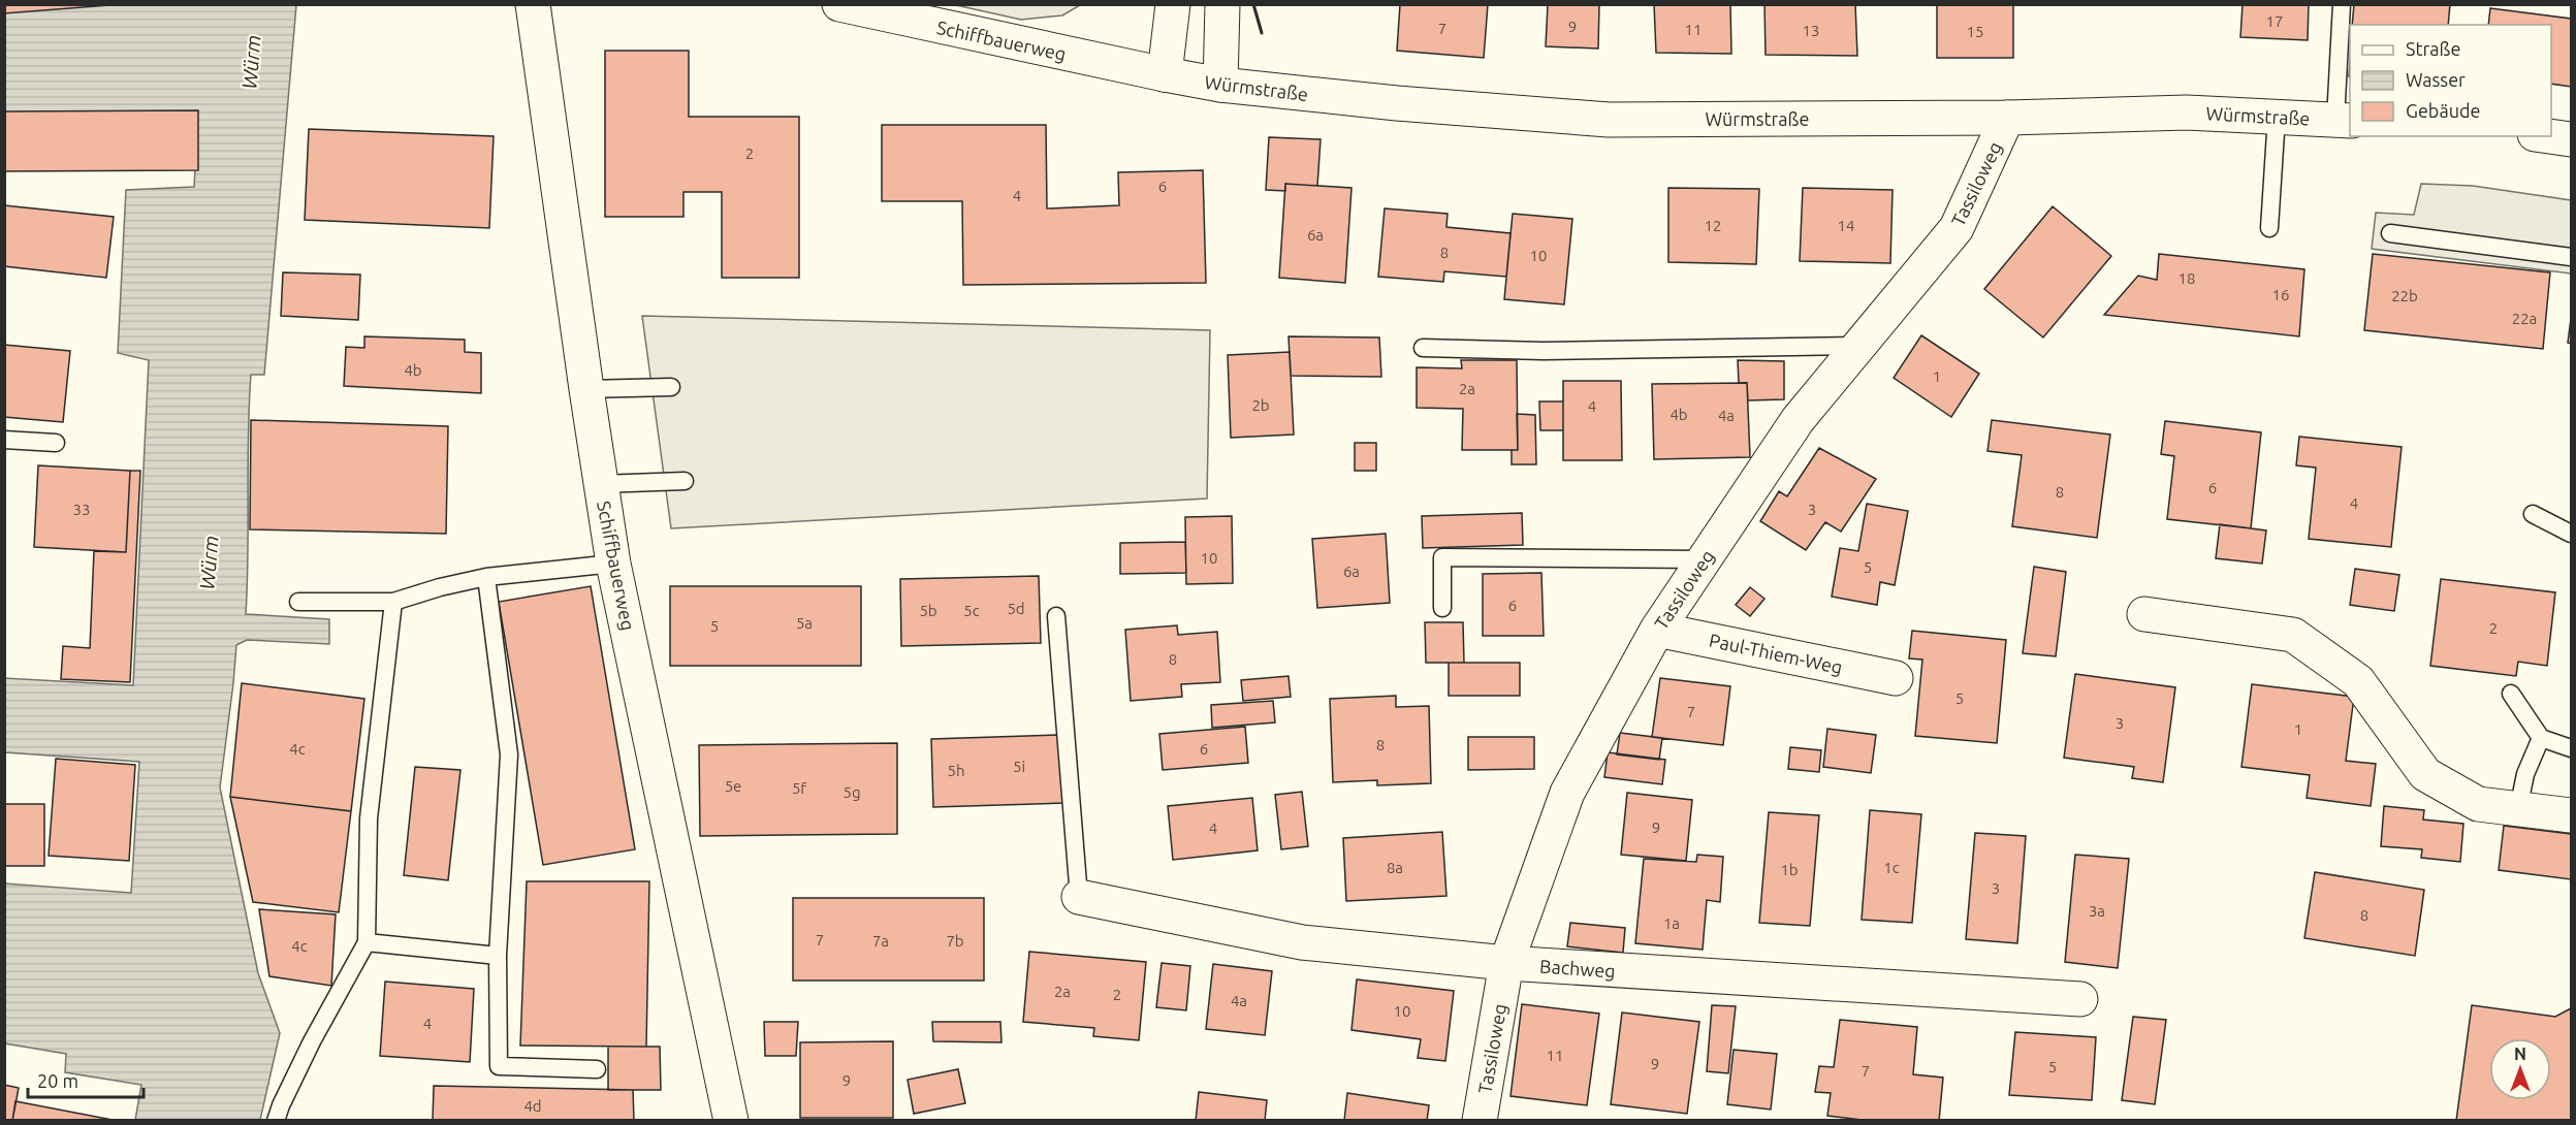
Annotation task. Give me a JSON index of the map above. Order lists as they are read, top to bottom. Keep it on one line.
{"streets":{"main road":["Schiffbauerweg","Würmstraße","Tassiloweg","Paul-Thiem-Weg","Bachweg"]},"crossings":[["Schiffbauerweg","Würmstraße"],["Würmstraße","Tassiloweg"],["Tassiloweg","Paul-Thiem-Weg"],["Tassiloweg","Bachweg"]],"water":["Würm"],"house_numbers":["17","9","7","11","13","15","2","6","4","12","14","6a","8","10","18","16","22b","22a","4b","1","2a","2b","4","4b","4a","6","8","4","33","3","10","5","6a","6","5d","5b","5c","5a","5","2","8","5","7","3","1","8","4c","6","5i","5h","5e","5f","5g","9","4","8a","1c","1b","3","3a","8","1a","7","7a","7b","4c","2a","2","4a","10","4","11","9","5","7","9","4d"],"legend":["Straße","Wasser","Gebäude"],"scale_bar":"20 m","north":"top"}
